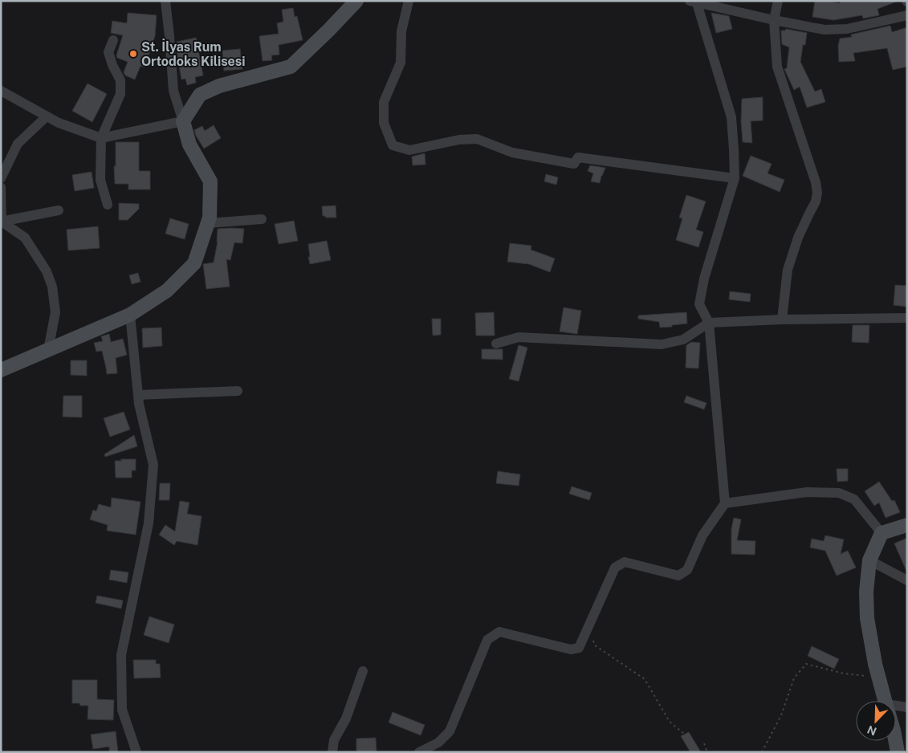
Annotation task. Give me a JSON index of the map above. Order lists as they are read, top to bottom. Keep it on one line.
{"places":["St. İlyas Rum Ortodoks Kilisesi"],"north":"bottom left"}
